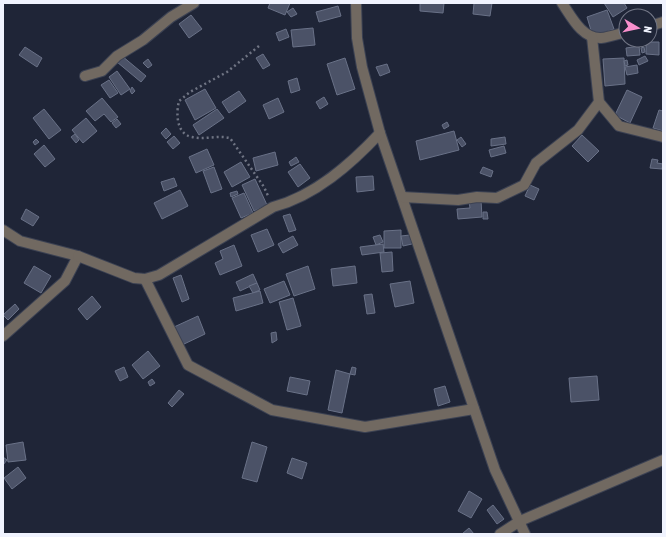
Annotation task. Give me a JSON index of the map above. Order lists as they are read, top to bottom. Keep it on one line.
{"north":"right"}
